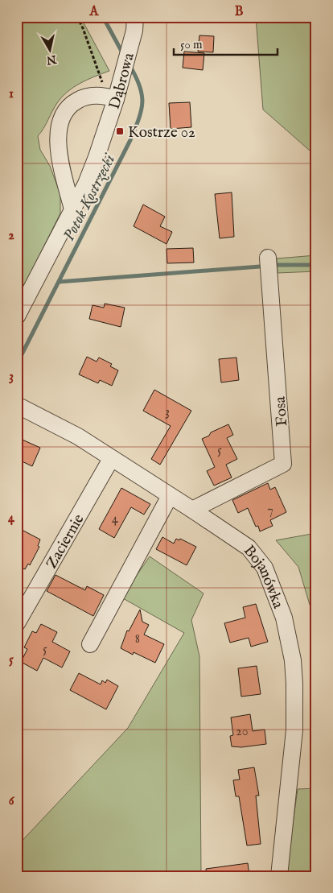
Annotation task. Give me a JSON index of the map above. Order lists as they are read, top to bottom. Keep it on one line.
{"streets":{"street":["Dąbrowa","Fosa","Zaciernie","Bojanówka"]},"crossings":[["Fosa","Bojanówka"],["Zaciernie","Bojanówka"]],"water":["Potok Kostrzecki"],"places":{"transit":["Kostrze 02"]},"house_numbers":["3","5","7","4","8","5","20"],"scale_bar":"50 m","north":"bottom","grid":{"columns":["A","B"],"rows":["1","2","3","4","5","6"]}}
